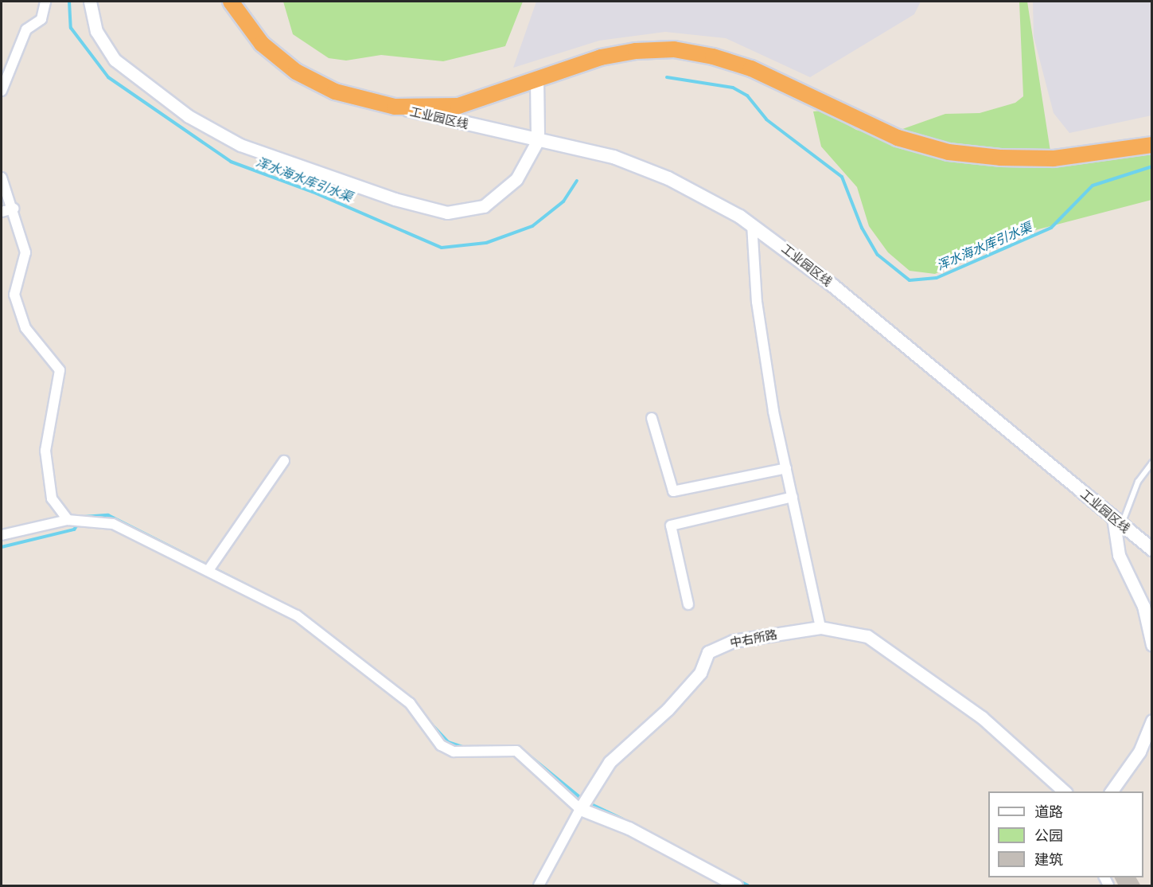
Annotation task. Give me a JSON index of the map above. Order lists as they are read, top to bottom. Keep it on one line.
{"streets":{"main road":["工业园区线"],"street":["中右所路"]},"water":["浑水海水库引水渠"],"legend":["道路","公园","建筑"]}
